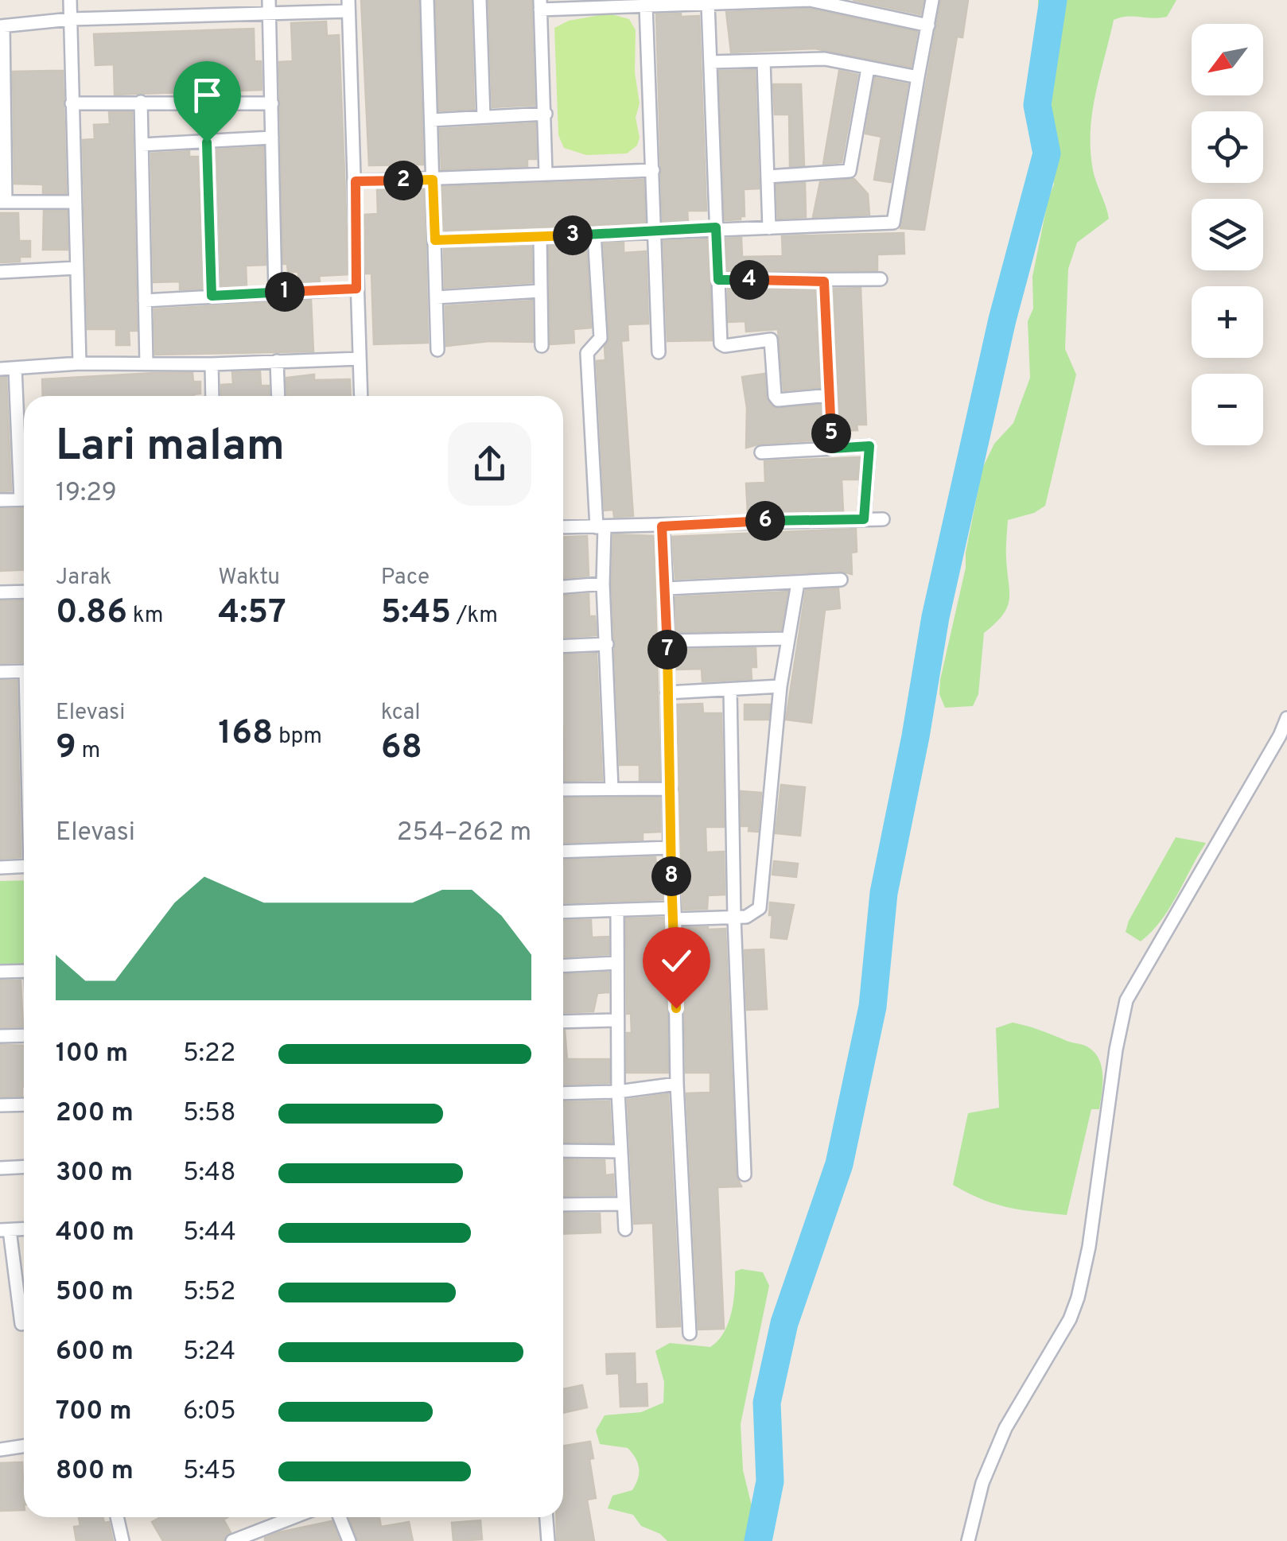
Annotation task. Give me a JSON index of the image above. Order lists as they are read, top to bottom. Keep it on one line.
{"north":"bottom left","page":{"map_buttons":["+","−"],"pins":["2","3","4","1","5","6","7","8"],"heading":["Lari malam","19:29"],"stats":[["Jarak","0.86 km"],["Waktu","4:57"],["Pace","5:45 /km"],["Elevasi","9 m"],["168 bpm"],["kcal","68"]],"chart":["Elevasi","254–262 m"],"list":[{"name":"100 m","note":"5:22"},{"name":"200 m","note":"5:58"},{"name":"300 m","note":"5:48"},{"name":"400 m","note":"5:44"},{"name":"500 m","note":"5:52"},{"name":"600 m","note":"5:24"},{"name":"700 m","note":"6:05"},{"name":"800 m","note":"5:45"}]}}
